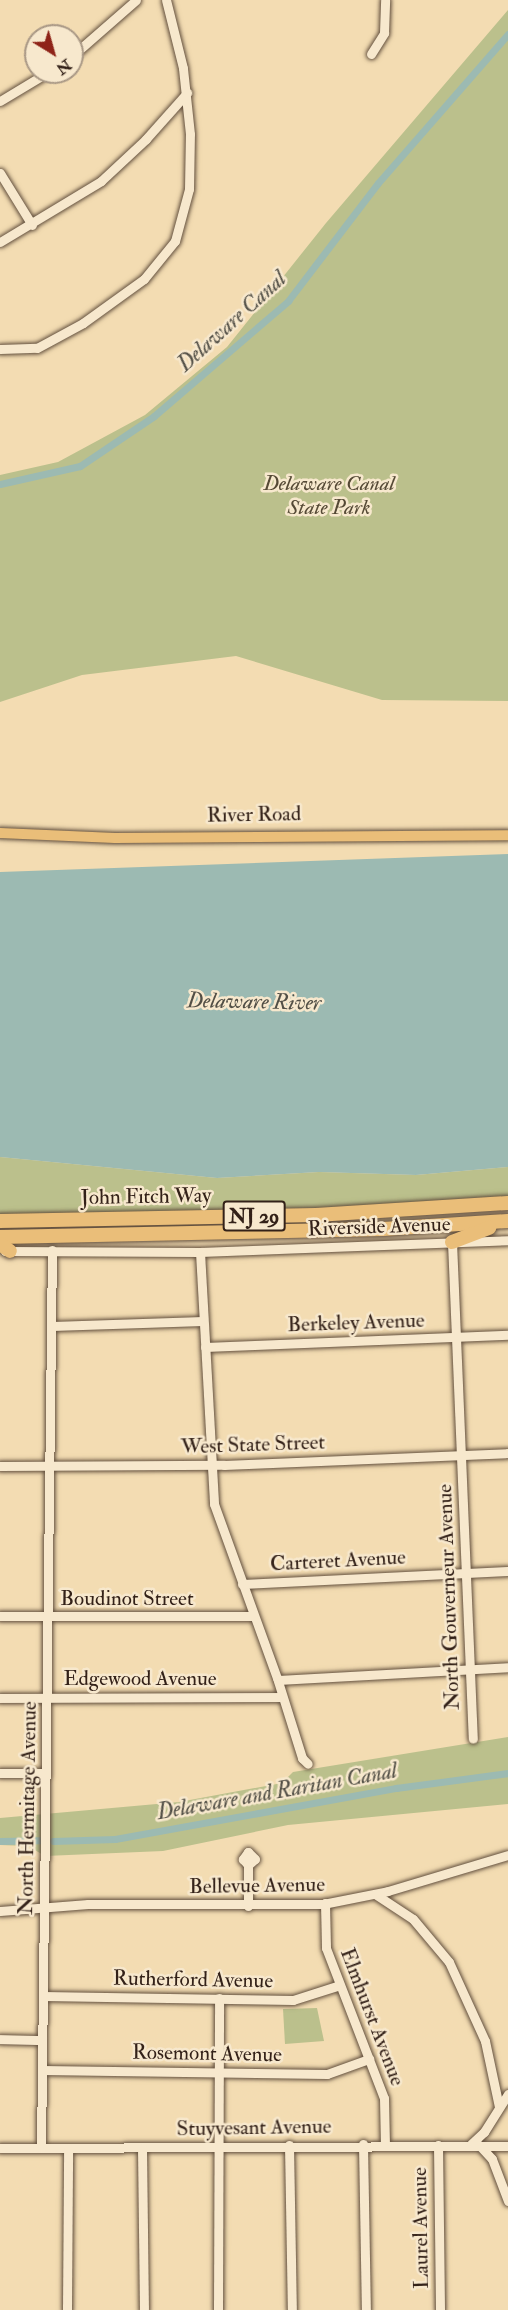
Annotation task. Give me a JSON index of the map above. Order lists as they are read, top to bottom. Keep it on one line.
{"streets":{"highway":["John Fitch Way","NJ 29"],"main road":["River Road"],"street":["Riverside Avenue","Berkeley Avenue","West State Street","Carteret Avenue","North Gouverneur Avenue","Boudinot Street","Edgewood Avenue","North Hermitage Avenue","Bellevue Avenue","Rutherford Avenue","Elmhurst Avenue","Rosemont Avenue","Stuyvesant Avenue","Laurel Avenue"]},"crossings":[["Riverside Avenue","North Gouverneur Avenue"],["Riverside Avenue","North Hermitage Avenue"],["Berkeley Avenue","North Gouverneur Avenue"],["West State Street","North Gouverneur Avenue"],["West State Street","North Hermitage Avenue"],["Carteret Avenue","North Gouverneur Avenue"],["Boudinot Street","North Hermitage Avenue"],["Edgewood Avenue","North Hermitage Avenue"],["North Hermitage Avenue","Bellevue Avenue"],["North Hermitage Avenue","Rutherford Avenue"],["North Hermitage Avenue","Rosemont Avenue"],["North Hermitage Avenue","Stuyvesant Avenue"],["Bellevue Avenue","Elmhurst Avenue"],["Rutherford Avenue","Elmhurst Avenue"],["Elmhurst Avenue","Rosemont Avenue"],["Elmhurst Avenue","Stuyvesant Avenue"],["Stuyvesant Avenue","Laurel Avenue"]],"water":["Delaware Canal","Delaware River","Delaware and Raritan Canal"],"parks":["Delaware Canal State Park"],"north":"bottom right"}
